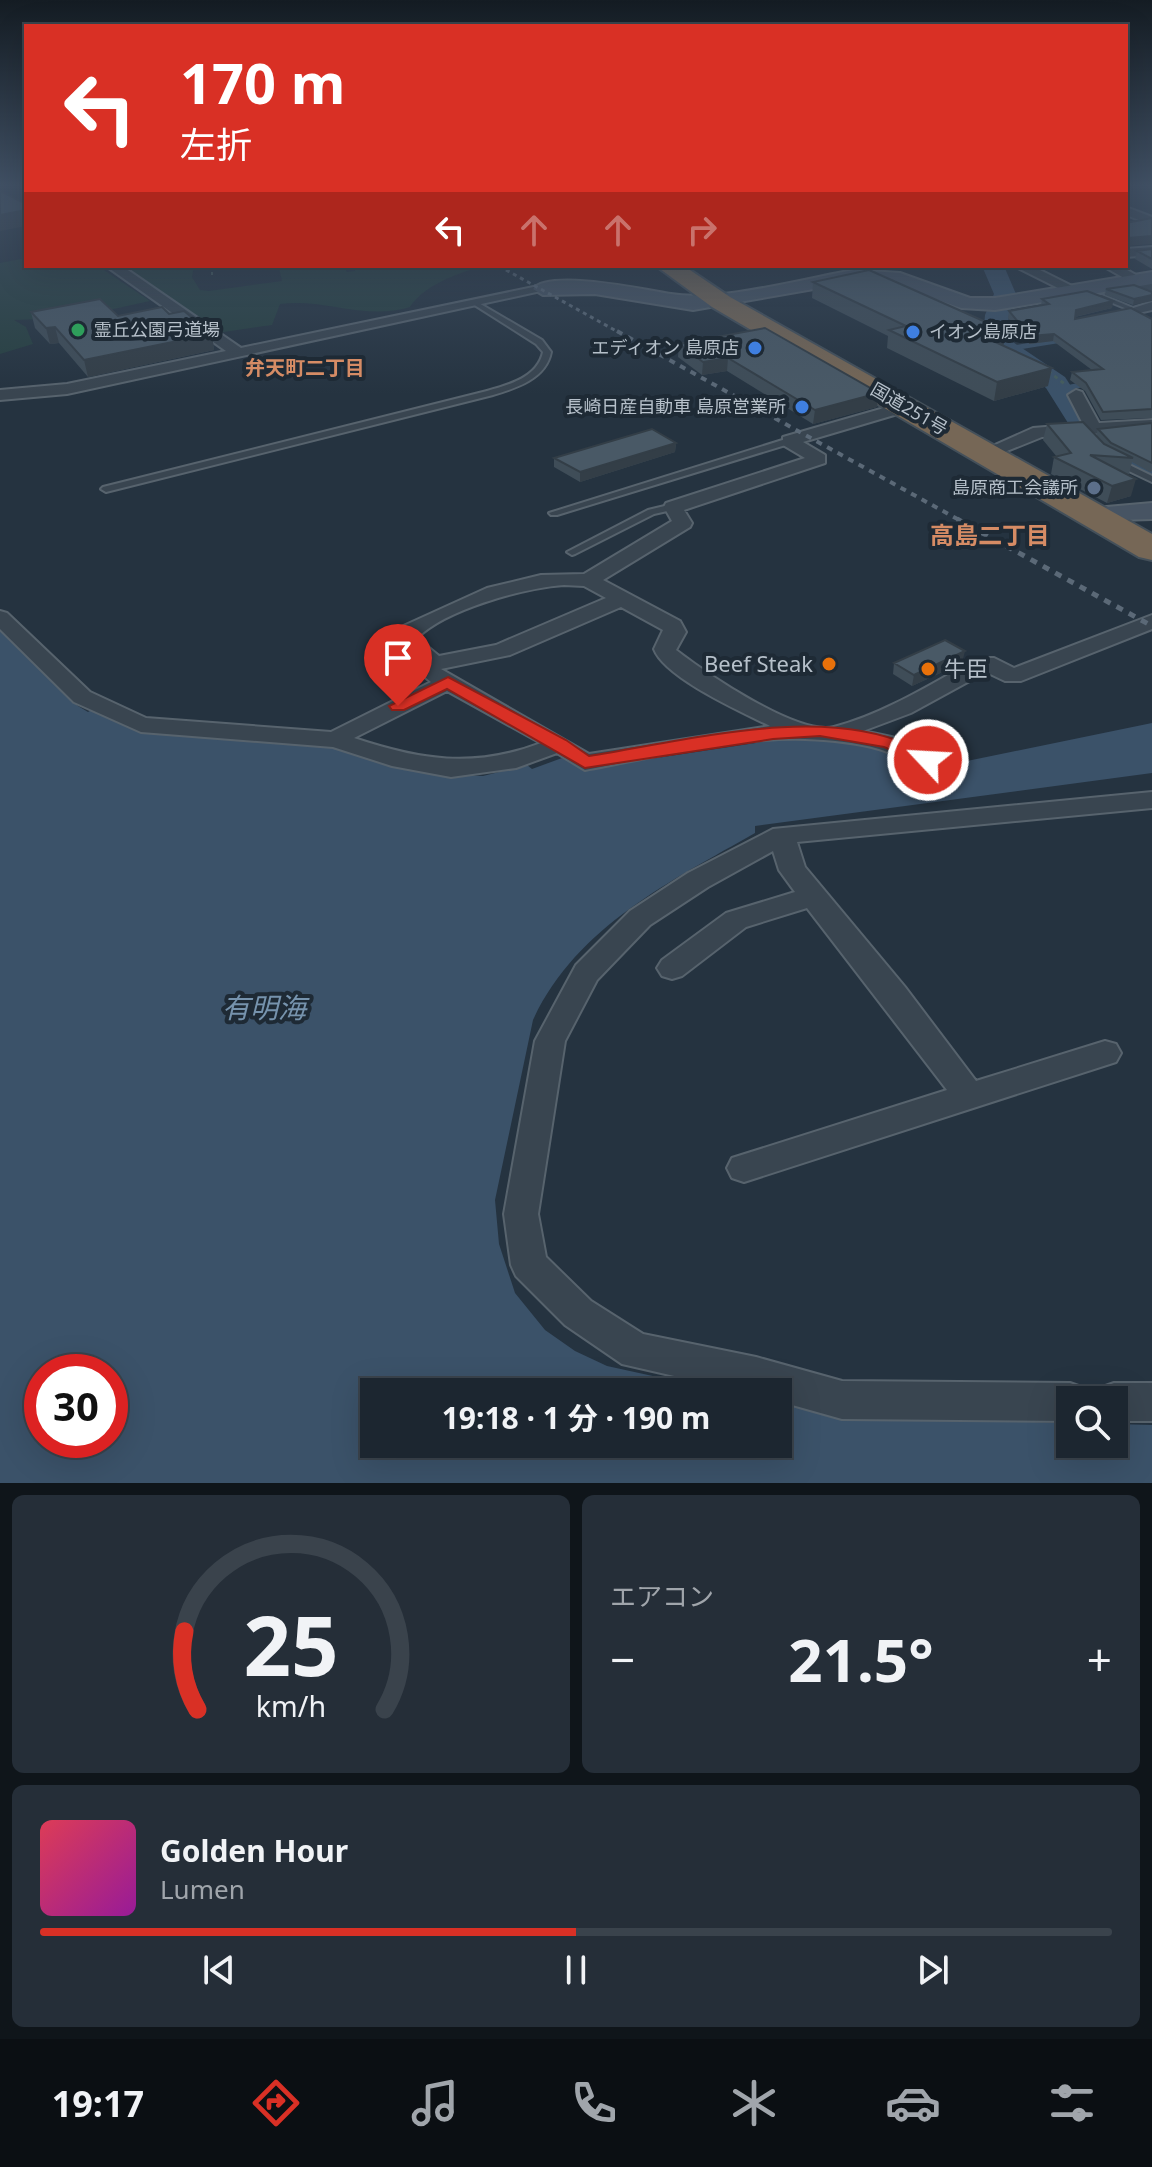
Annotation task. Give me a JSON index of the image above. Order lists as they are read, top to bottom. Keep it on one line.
{"streets":{"highway":["国道251号"]},"districts":["弁天町二丁目","高島二丁目"],"water":["有明海"],"places":["霊丘公園弓道場","イオン島原店","エディオン 島原店","長崎日産自動車 島原営業所","島原商工会議所","Beef Steak","牛臣"],"page":{"turn":["170 m","左折"],"limit":"30","trip":"19:18 · 1 分 · 190 m","tile":"エアコン","heat":["−","21.5°","+"],"song":["Golden Hour","Lumen"],"tabs":"19:17","gauge":["25","km/h"]}}
